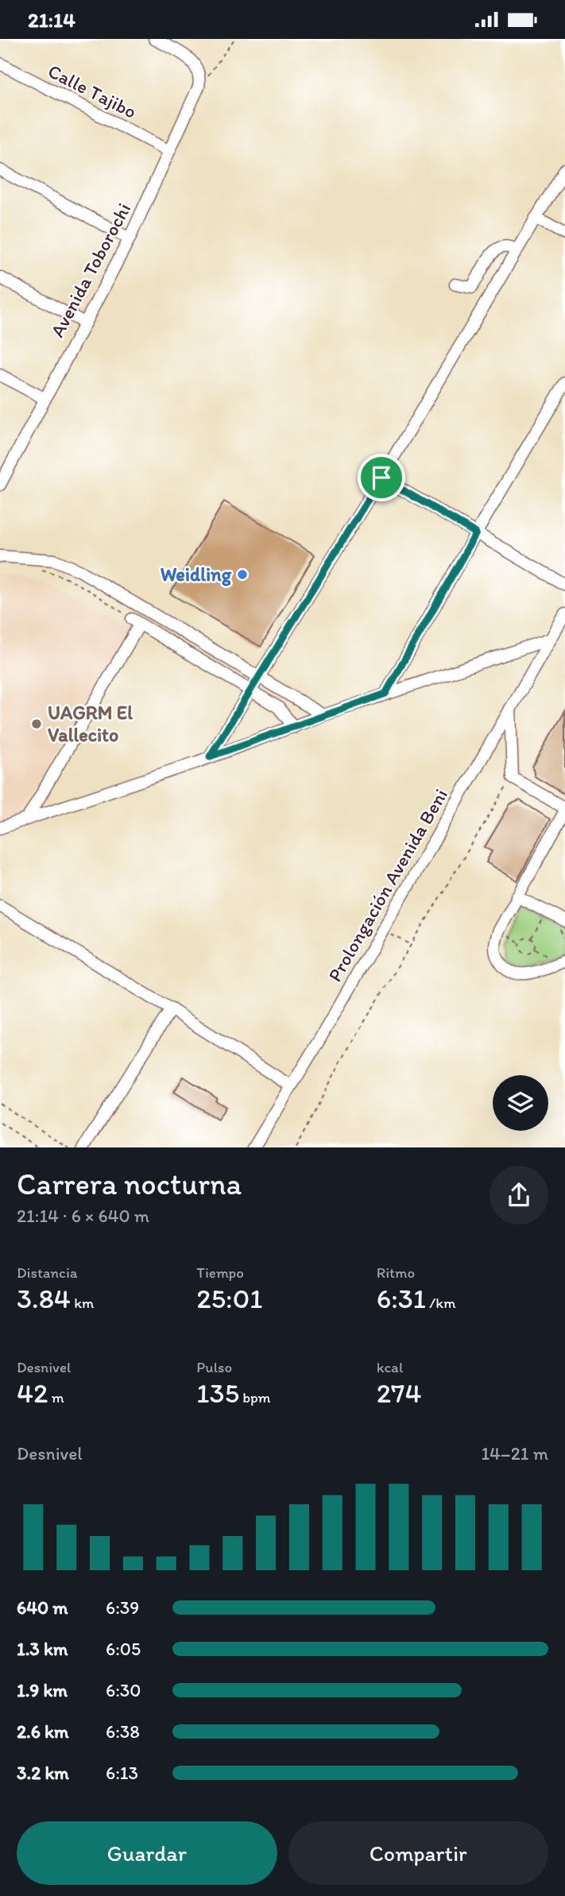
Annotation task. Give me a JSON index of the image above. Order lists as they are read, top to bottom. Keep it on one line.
{"streets":{"street":["Calle Tajibo","Avenida Toborochi","Prolongación Avenida Beni"]},"crossings":[["Calle Tajibo","Avenida Toborochi"]],"places":["Weidling","UAGRM El Vallecito"],"page":{"status":"21:14","heading":["Carrera nocturna","21:14 · 6 × 640 m"],"stats":[["Distancia","3.84 km"],["Tiempo","25:01"],["Ritmo","6:31 /km"],["Desnivel","42 m"],["Pulso","135 bpm"],["kcal","274"]],"chart":["Desnivel","14–21 m"],"list":[{"name":"640 m","note":"6:39"},{"name":"1.3 km","note":"6:05"},{"name":"1.9 km","note":"6:30"},{"name":"2.6 km","note":"6:38"},{"name":"3.2 km","note":"6:13"}],"buttons":["Guardar","Compartir"]}}
